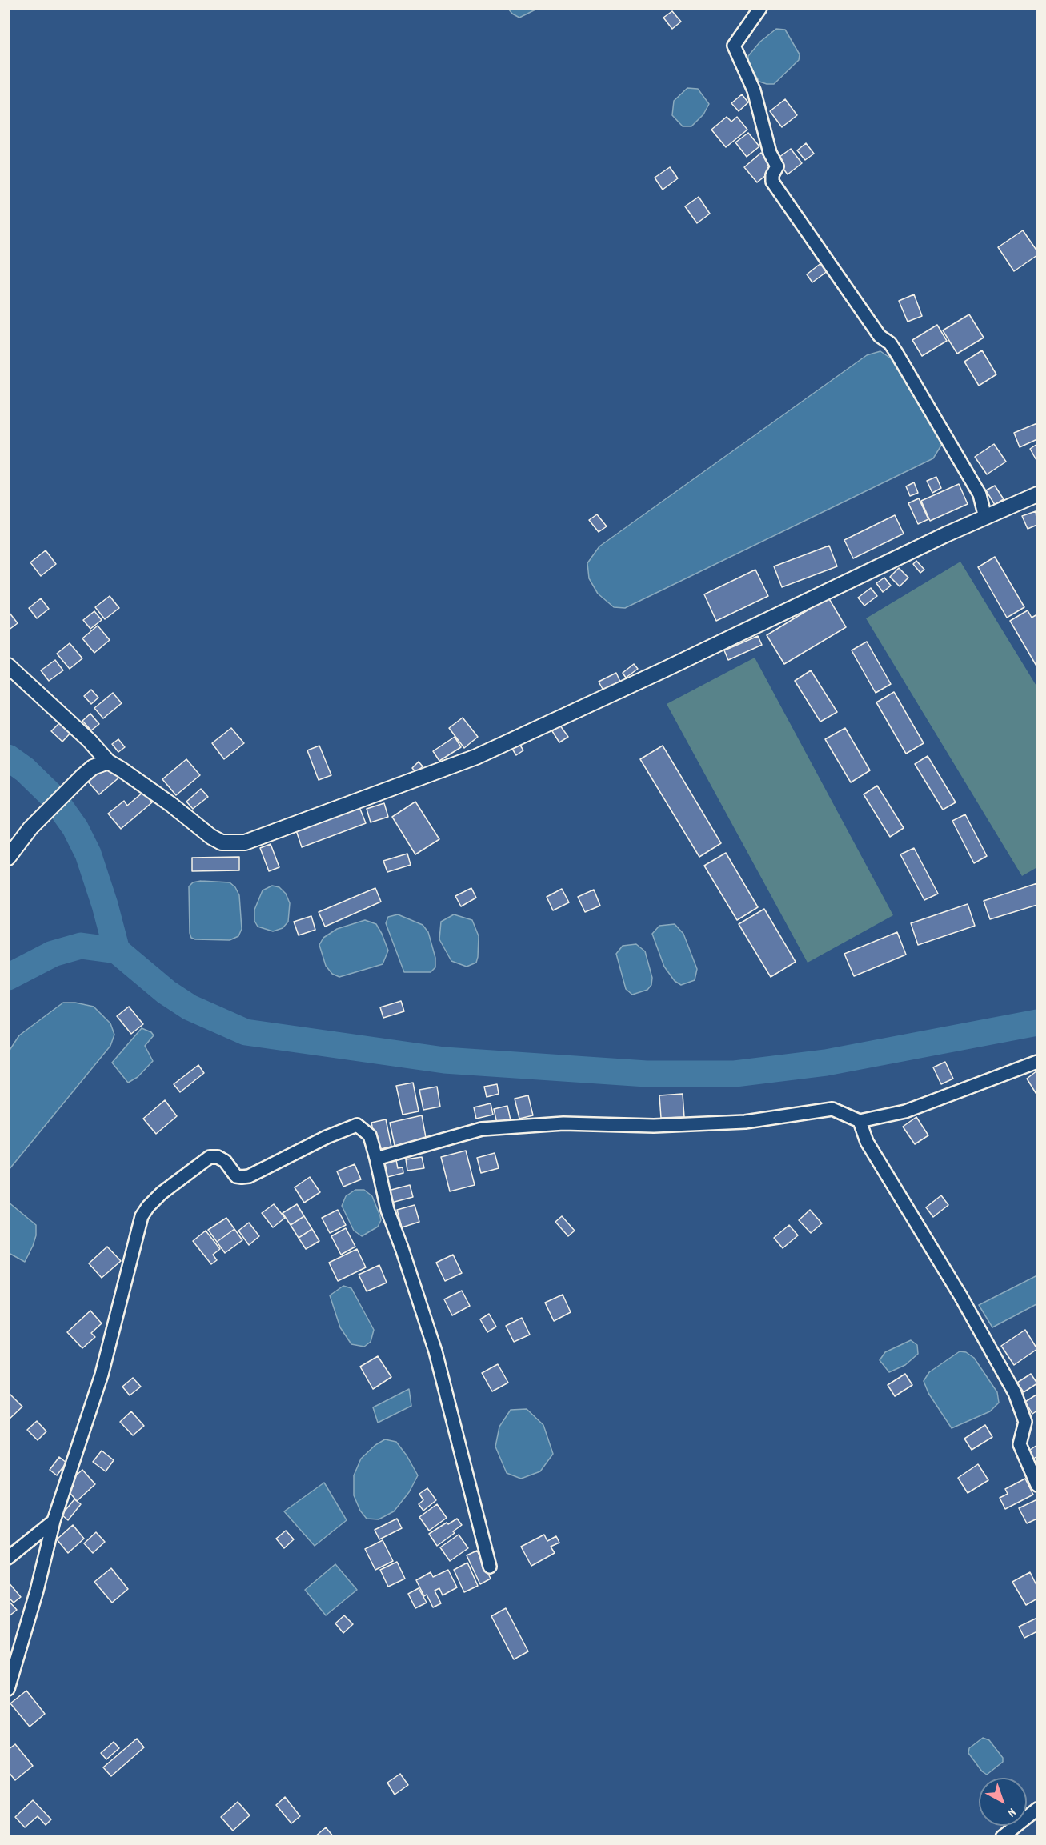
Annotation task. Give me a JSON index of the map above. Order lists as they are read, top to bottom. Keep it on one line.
{"north":"bottom right"}
